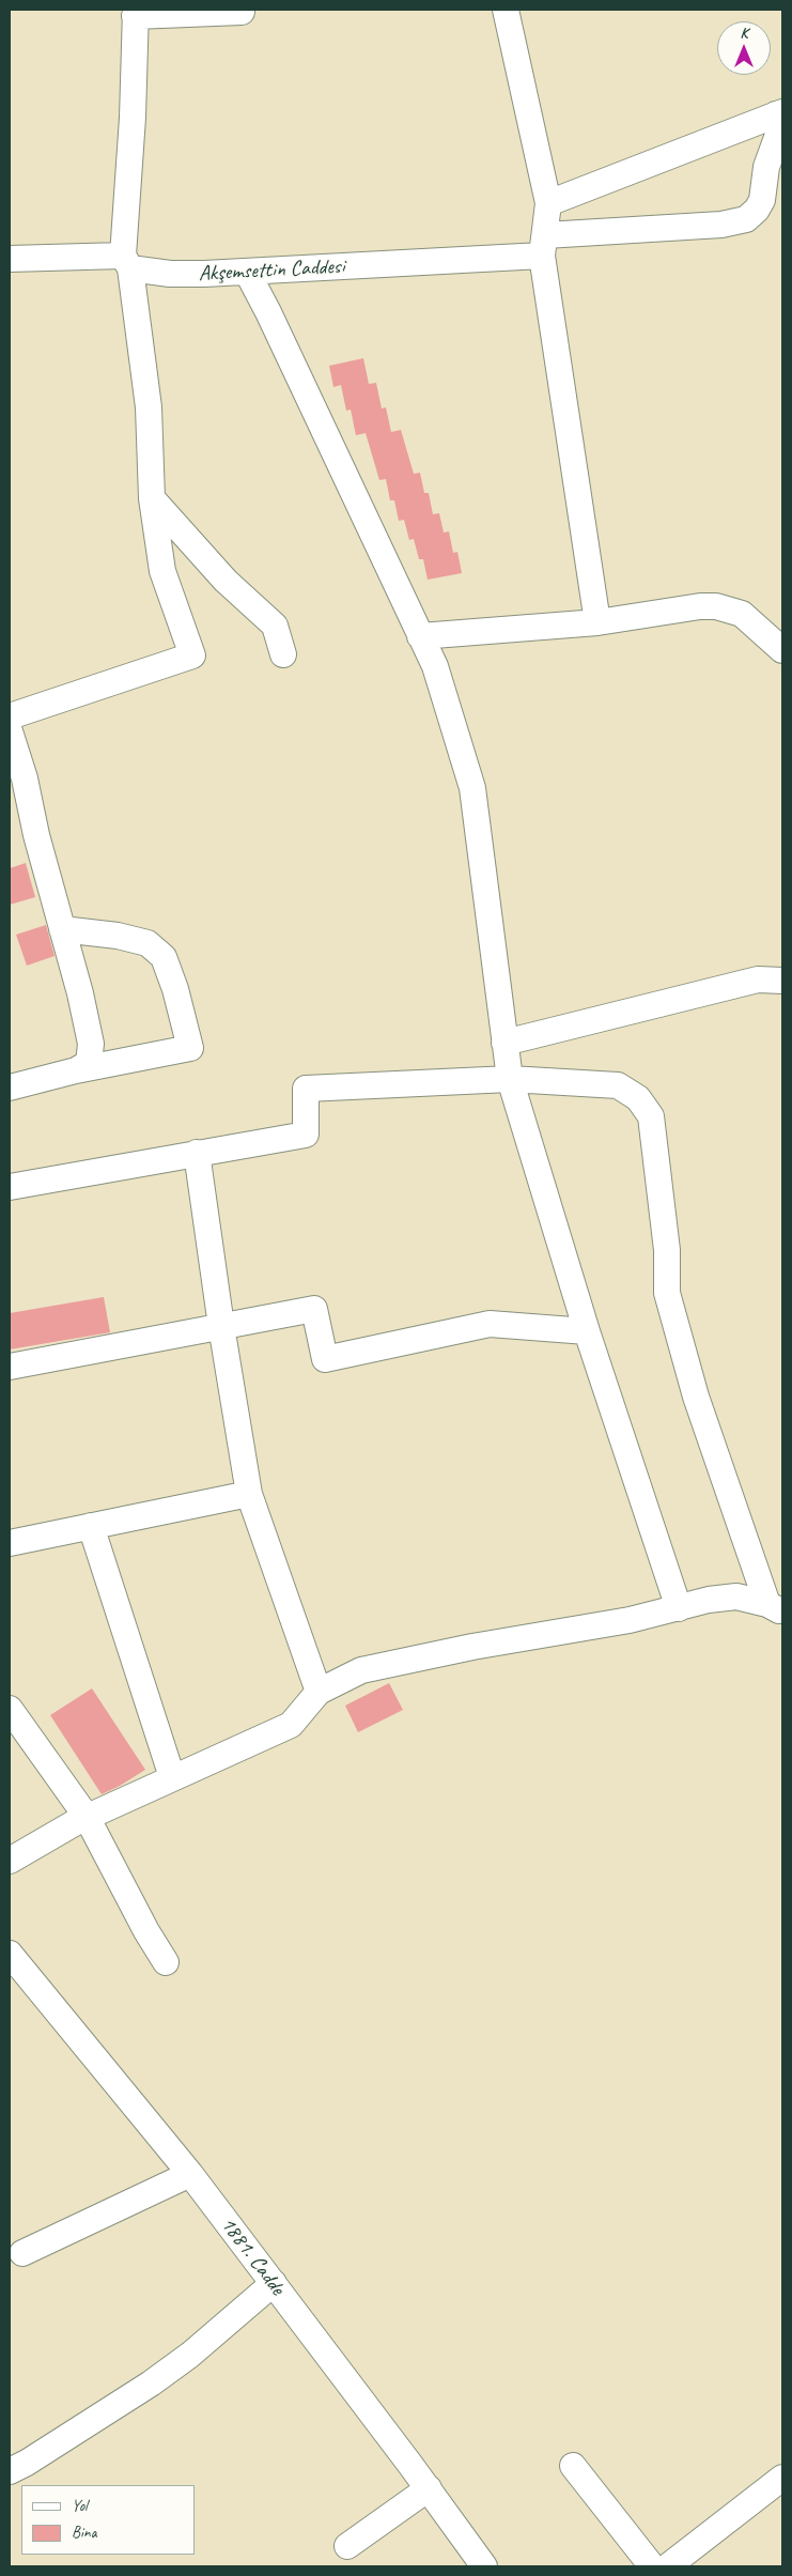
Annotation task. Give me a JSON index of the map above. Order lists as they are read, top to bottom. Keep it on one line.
{"streets":{"street":["Akşemsettin Caddesi","1881. Cadde"]},"legend":["Yol","Bina"],"north":"top"}
